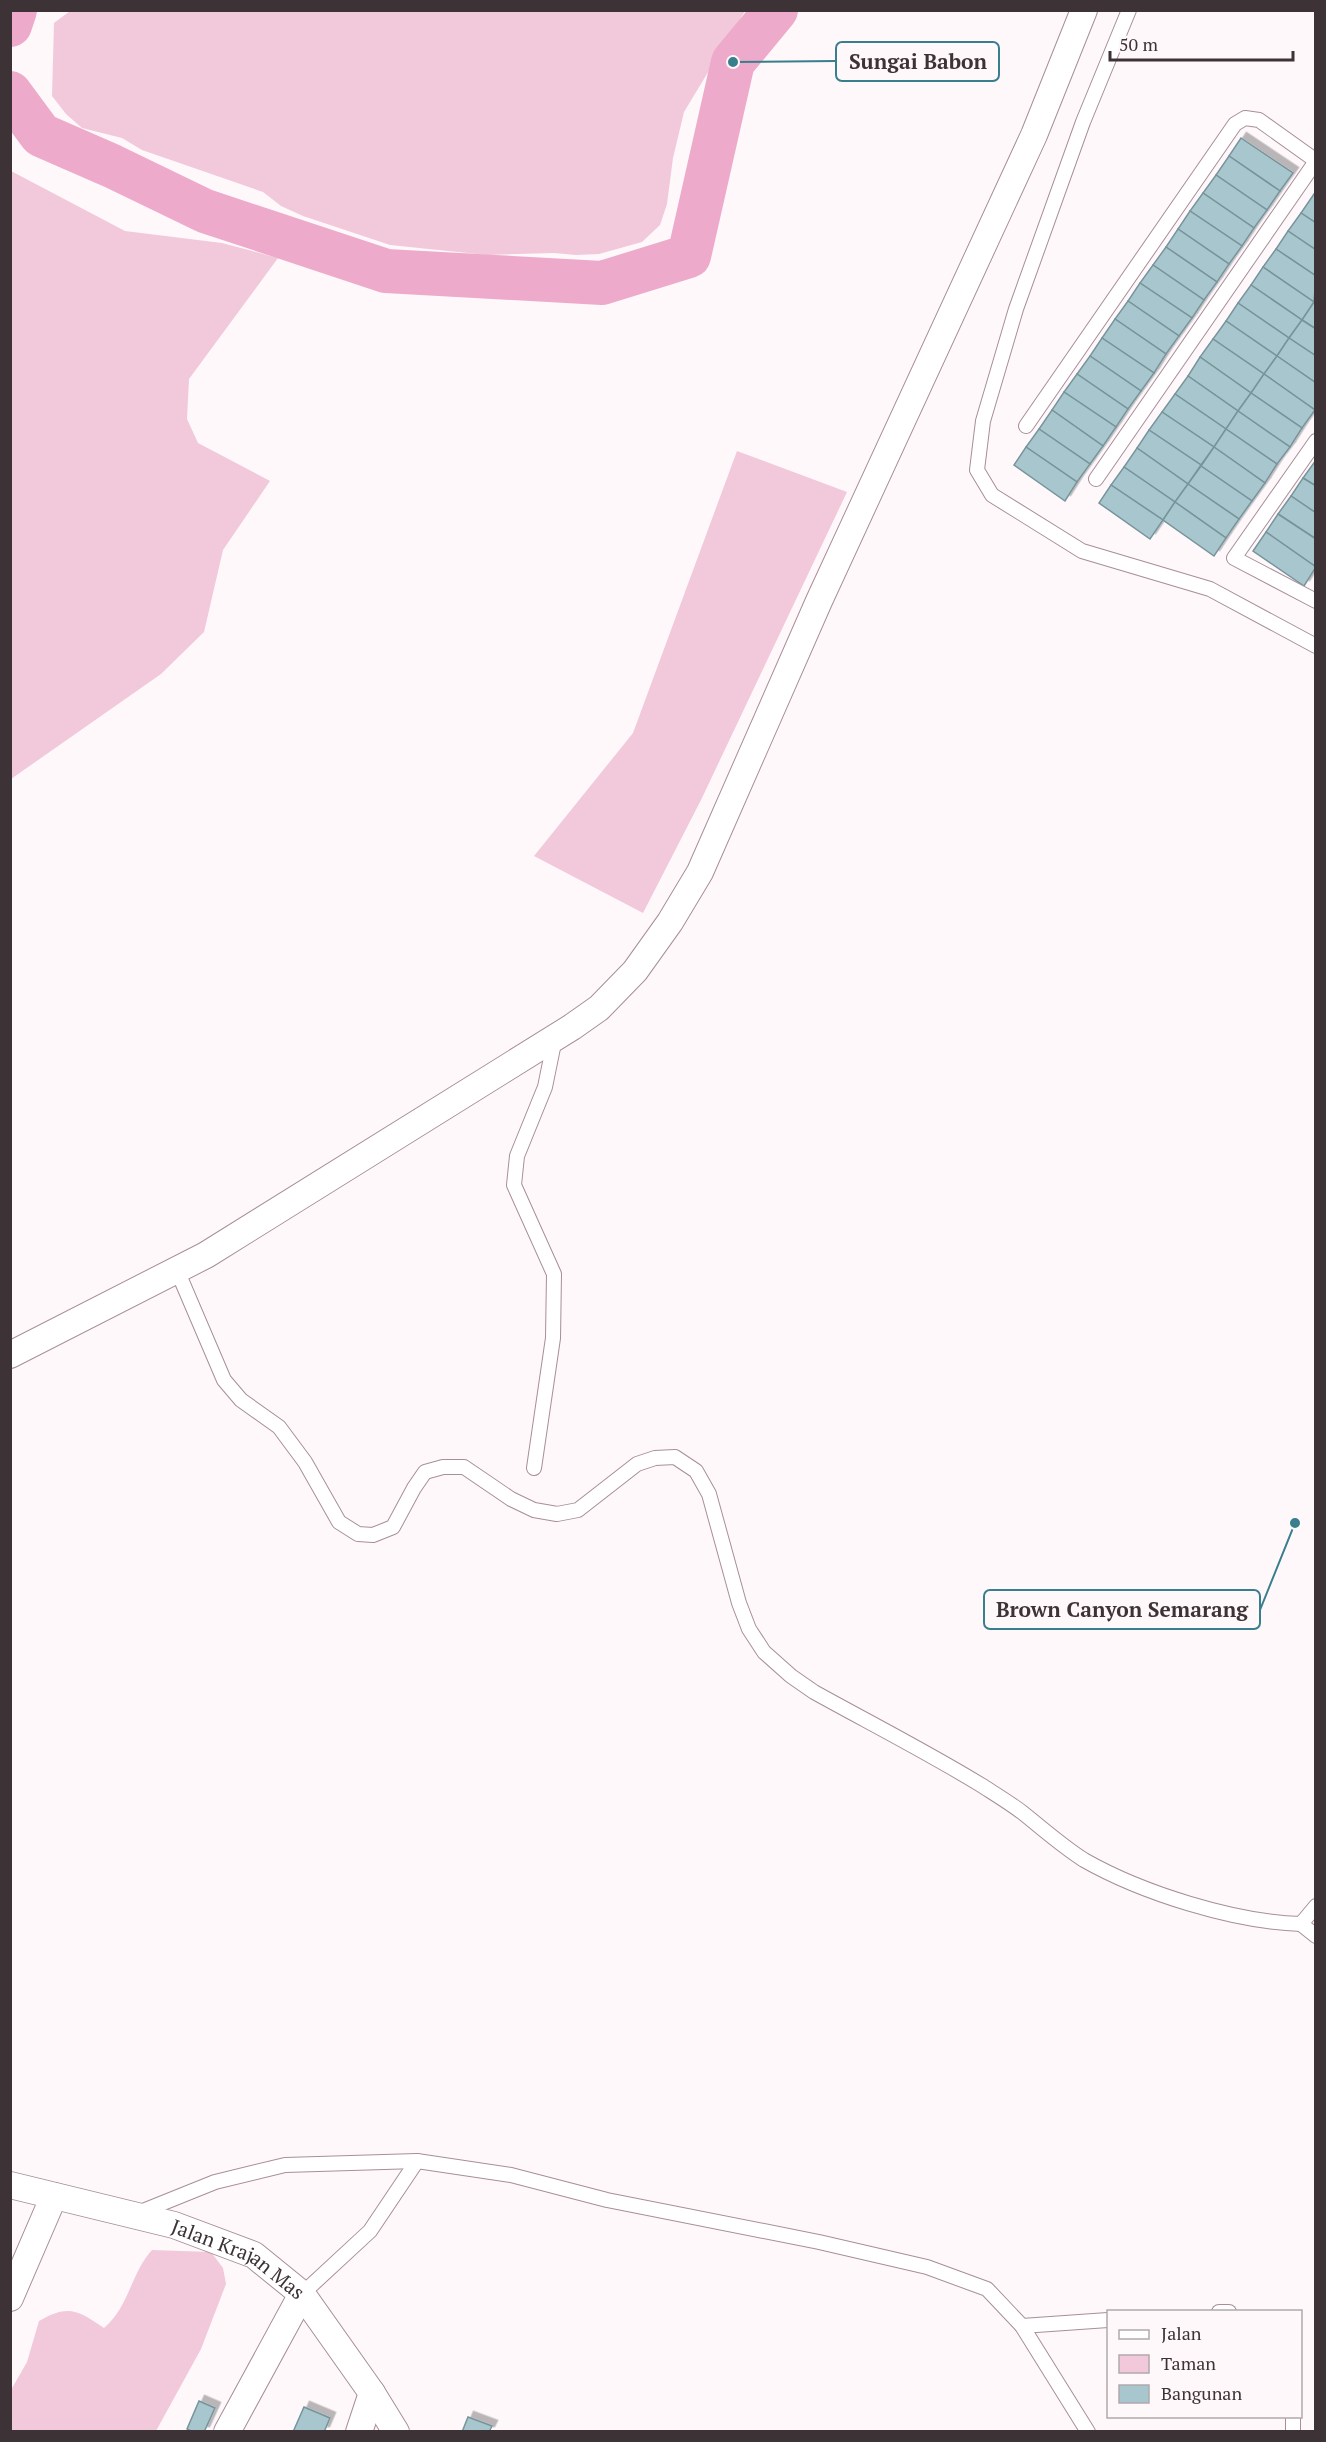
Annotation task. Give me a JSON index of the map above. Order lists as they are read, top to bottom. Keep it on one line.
{"streets":{"street":["Jalan Krajan Mas"]},"places":["Sungai Babon","Brown Canyon Semarang"],"legend":["Jalan","Taman","Bangunan"],"scale_bar":"50 m"}
